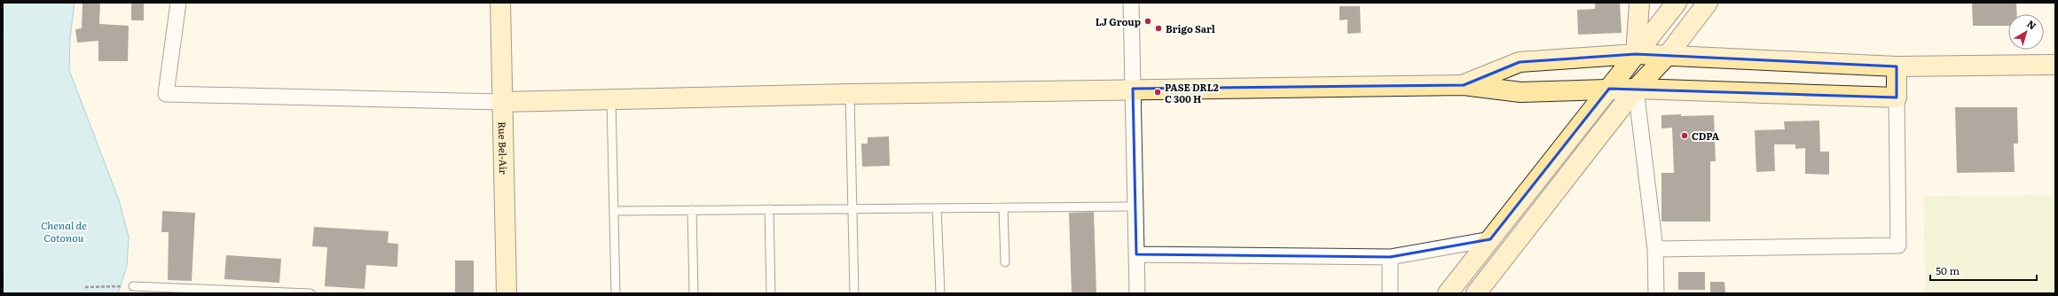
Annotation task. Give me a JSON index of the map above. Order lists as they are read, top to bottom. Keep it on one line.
{"streets":{"street":["Rue Bel-Air"]},"water":["Chenal de Cotonou"],"places":["LJ Group","Brigo Sarl","PASE DRL2 C 300 H","CDPA"],"scale_bar":"50 m","north":"top right"}
